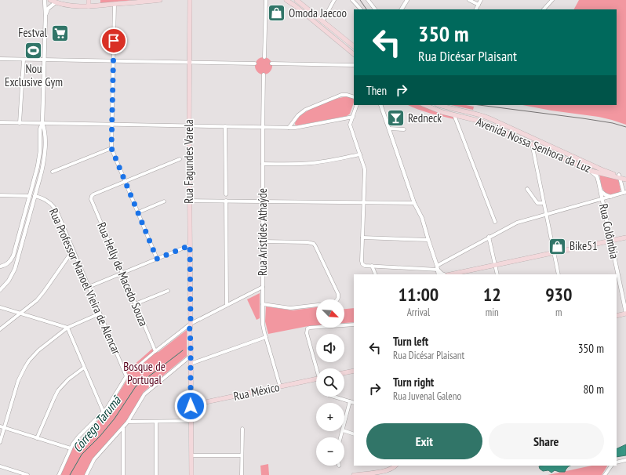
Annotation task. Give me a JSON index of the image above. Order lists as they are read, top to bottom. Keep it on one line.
{"streets":{"main road":["Avenida Nossa Senhora da Luz","Rua Fagundes Varela","Rua México"],"street":["Rua Colômbia","Rua Aristides Athaýde","Rua Helly de Macedo Souza","Rua Professor Manoel Vieira de Alencar"]},"crossings":[["Avenida Nossa Senhora da Luz","Rua Colômbia"],["Rua Fagundes Varela","Rua México"],["Rua Aristides Athaýde","Rua México"]],"water":["Córrego Tarumã"],"parks":["Bosque de Portugal"],"places":{"shop":["Omoda Jaecoo","Bike51"],"supermarket":["Festval"],"sports":["Nou Exclusive Gym"],"bar":["Redneck"]},"north":"bottom right","page":{"turn":["350 m","Rua Dicésar Plaisant"],"then":"Then","eta":["11:00","Arrival","12","min","930","m"],"map_buttons":["+","−"],"list":[{"name":"Turn left","note":"Rua Dicésar Plaisant","value":"350 m"},{"name":"Turn right","note":"Rua Juvenal Galeno","value":"80 m"}],"buttons":["Exit","Share"]}}
